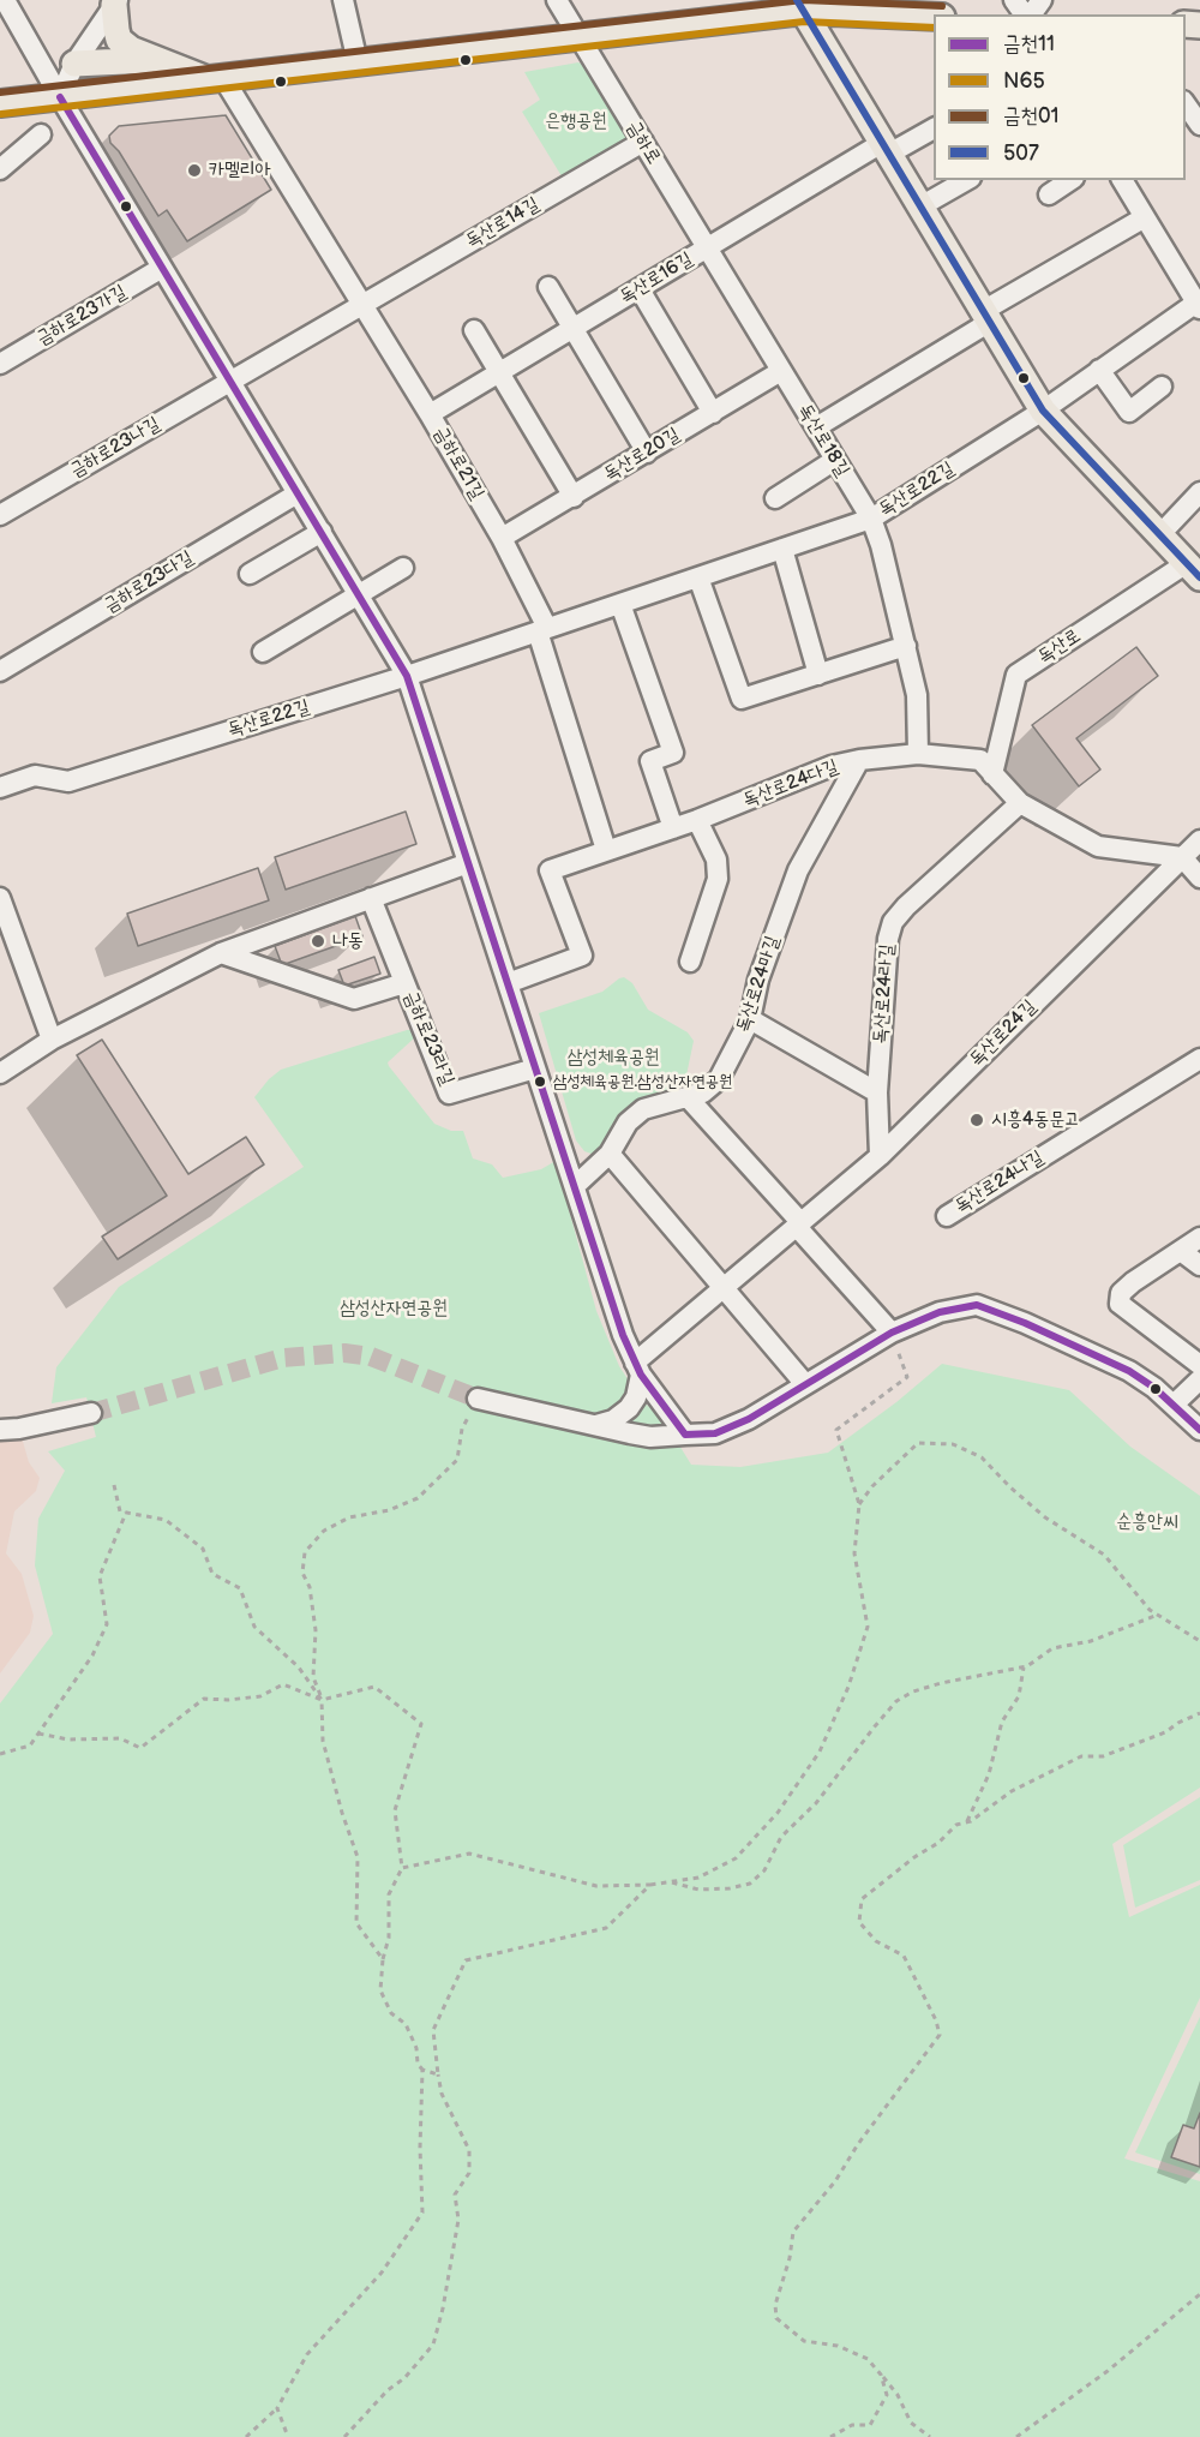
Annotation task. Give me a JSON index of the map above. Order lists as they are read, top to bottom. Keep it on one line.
{"streets":{"main road":["독산로"],"street":["금하로","독산로14길","독산로16길","금하로23가길","독산로18길","금하로23나길","독산로20길","금하로21길","독산로22길","금하로23다길","독산로24다길","독산로24마길","독산로24라길","독산로24길","금하로23라길","독산로24나길"]},"crossings":[["금하로","독산로14길"],["금하로","독산로16길"],["금하로","독산로18길"],["독산로14길","금하로21길"],["독산로16길","독산로18길"],["독산로16길","금하로21길"],["독산로16길","독산로"],["독산로18길","독산로20길"],["독산로18길","독산로22길"],["독산로18길","독산로24다길"],["독산로20길","금하로21길"],["금하로21길","독산로22길"],["독산로22길","독산로"],["독산로","독산로24다길"],["독산로24다길","독산로24마길"],["독산로24다길","독산로24라길"],["독산로24다길","독산로24길"],["독산로24라길","독산로24길"]],"parks":["은행공원","삼성체육공원","삼성산자연공원","순흥안씨"],"places":["카멜리아","나동","삼성체육공원.삼성산자연공원","시흥4동문고"],"lines":["transit line 금천01","transit line 507","transit line N65","transit line 금천11"],"legend":["금천11","N65","금천01","507"]}
